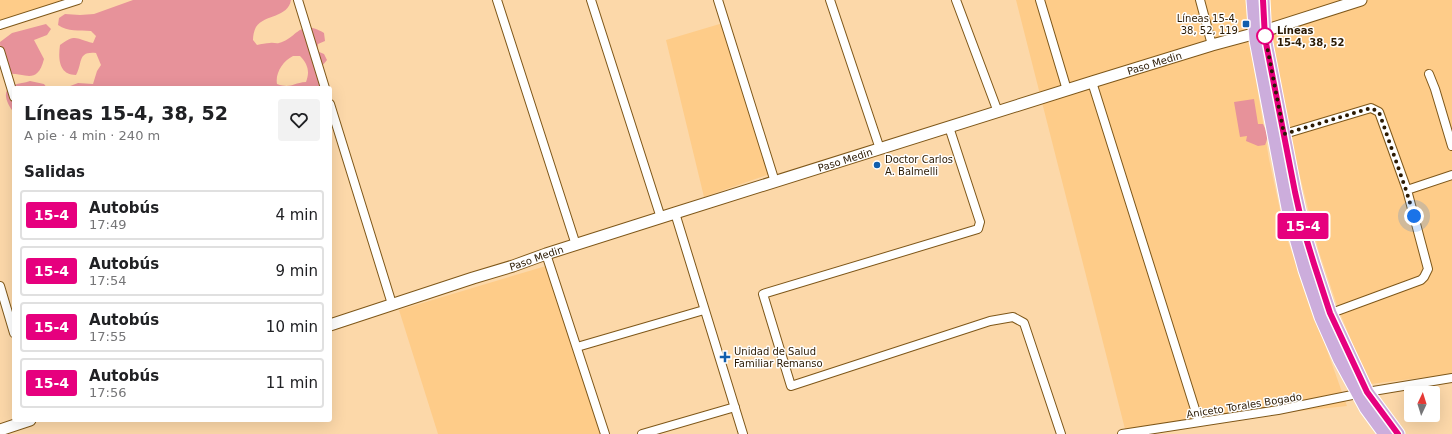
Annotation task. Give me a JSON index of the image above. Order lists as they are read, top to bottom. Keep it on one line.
{"streets":{"street":["Paso Medin","Aniceto Torales Bogado"]},"places":{"transit":["Líneas 15-4, 38, 52, 119"],"other":["Líneas 15-4, 38, 52","Doctor Carlos A. Balmelli"],"health":["Unidad de Salud Familiar Remanso"]},"lines":["bus line 15-4"],"north":"top","page":{"on_map":"15-4","heading":[["Líneas 15-4, 38, 52","A pie · 4 min · 240 m"],"Salidas"],"list":[{"mark":"15-4","name":"Autobús","note":"17:49","value":"4 min"},{"mark":"15-4","name":"Autobús","note":"17:54","value":"9 min"},{"mark":"15-4","name":"Autobús","note":"17:55","value":"10 min"},{"mark":"15-4","name":"Autobús","note":"17:56","value":"11 min"}]}}
